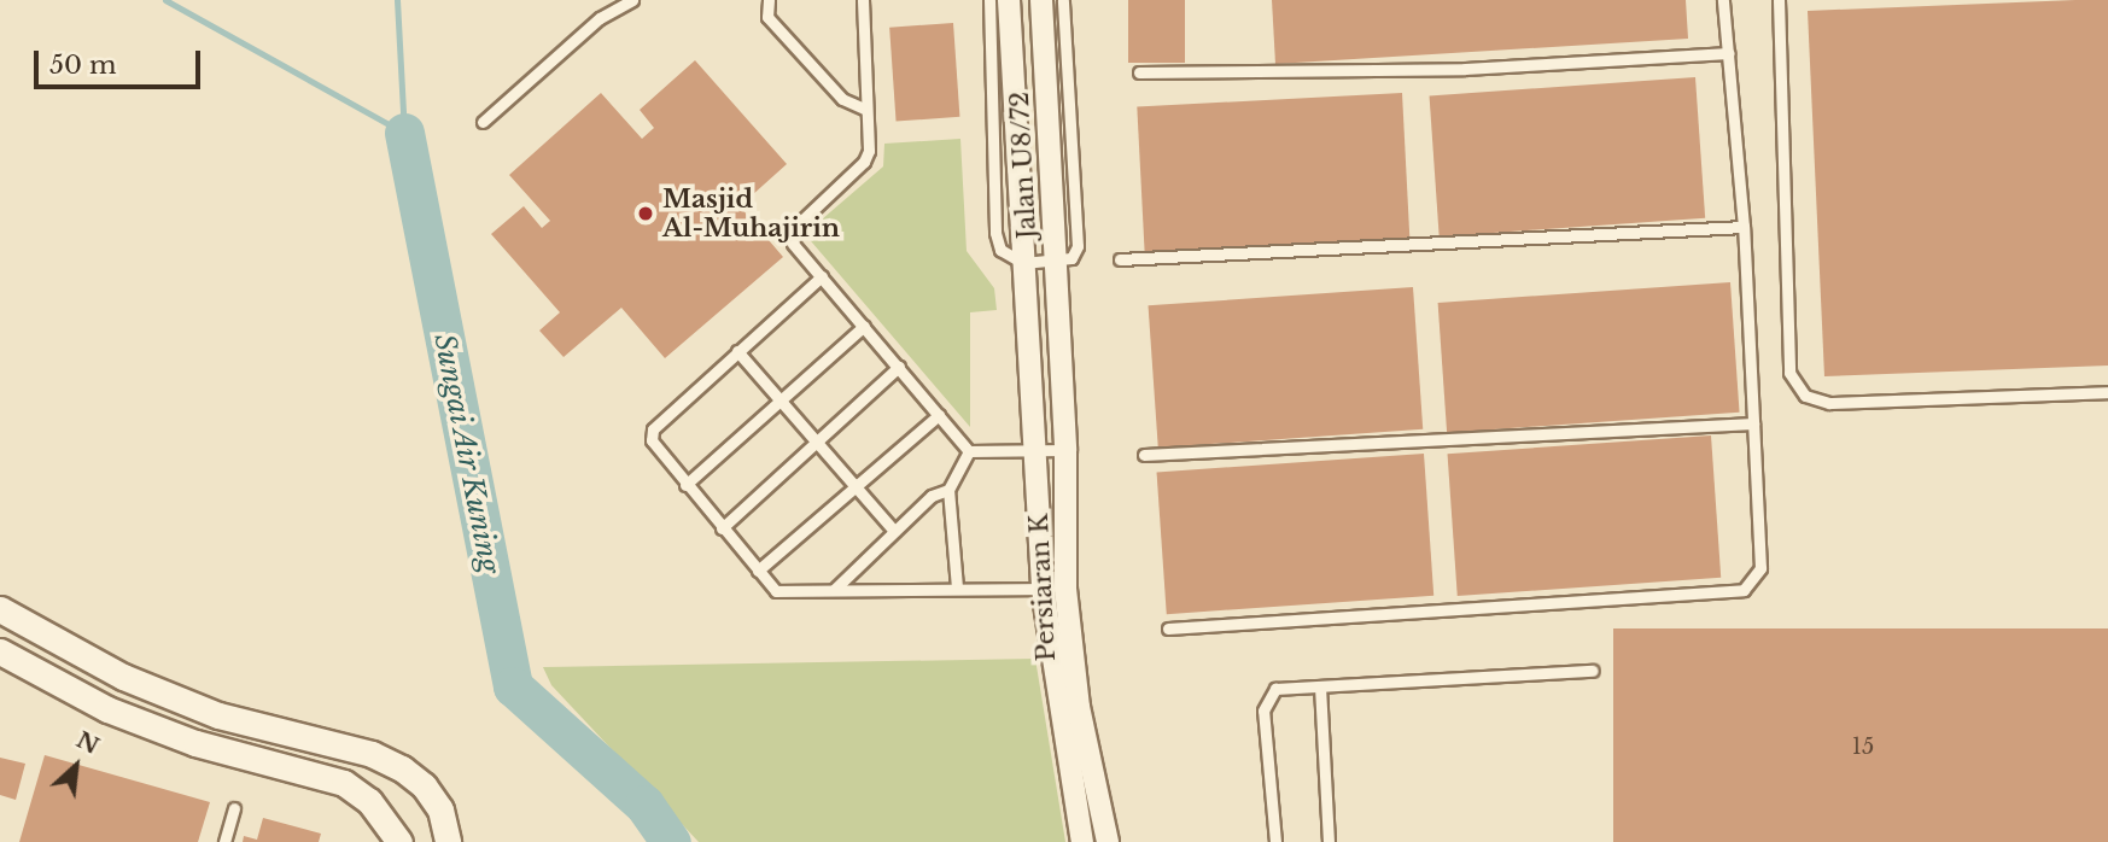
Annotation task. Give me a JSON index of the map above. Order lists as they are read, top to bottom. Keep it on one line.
{"streets":{"street":["Jalan U8/72","Persiaran K"]},"crossings":[["Jalan U8/72","Persiaran K"]],"water":["Sungai Air Kuning"],"places":["Masjid Al-Muhajirin"],"house_numbers":["15"],"scale_bar":"50 m","north":"top right"}
